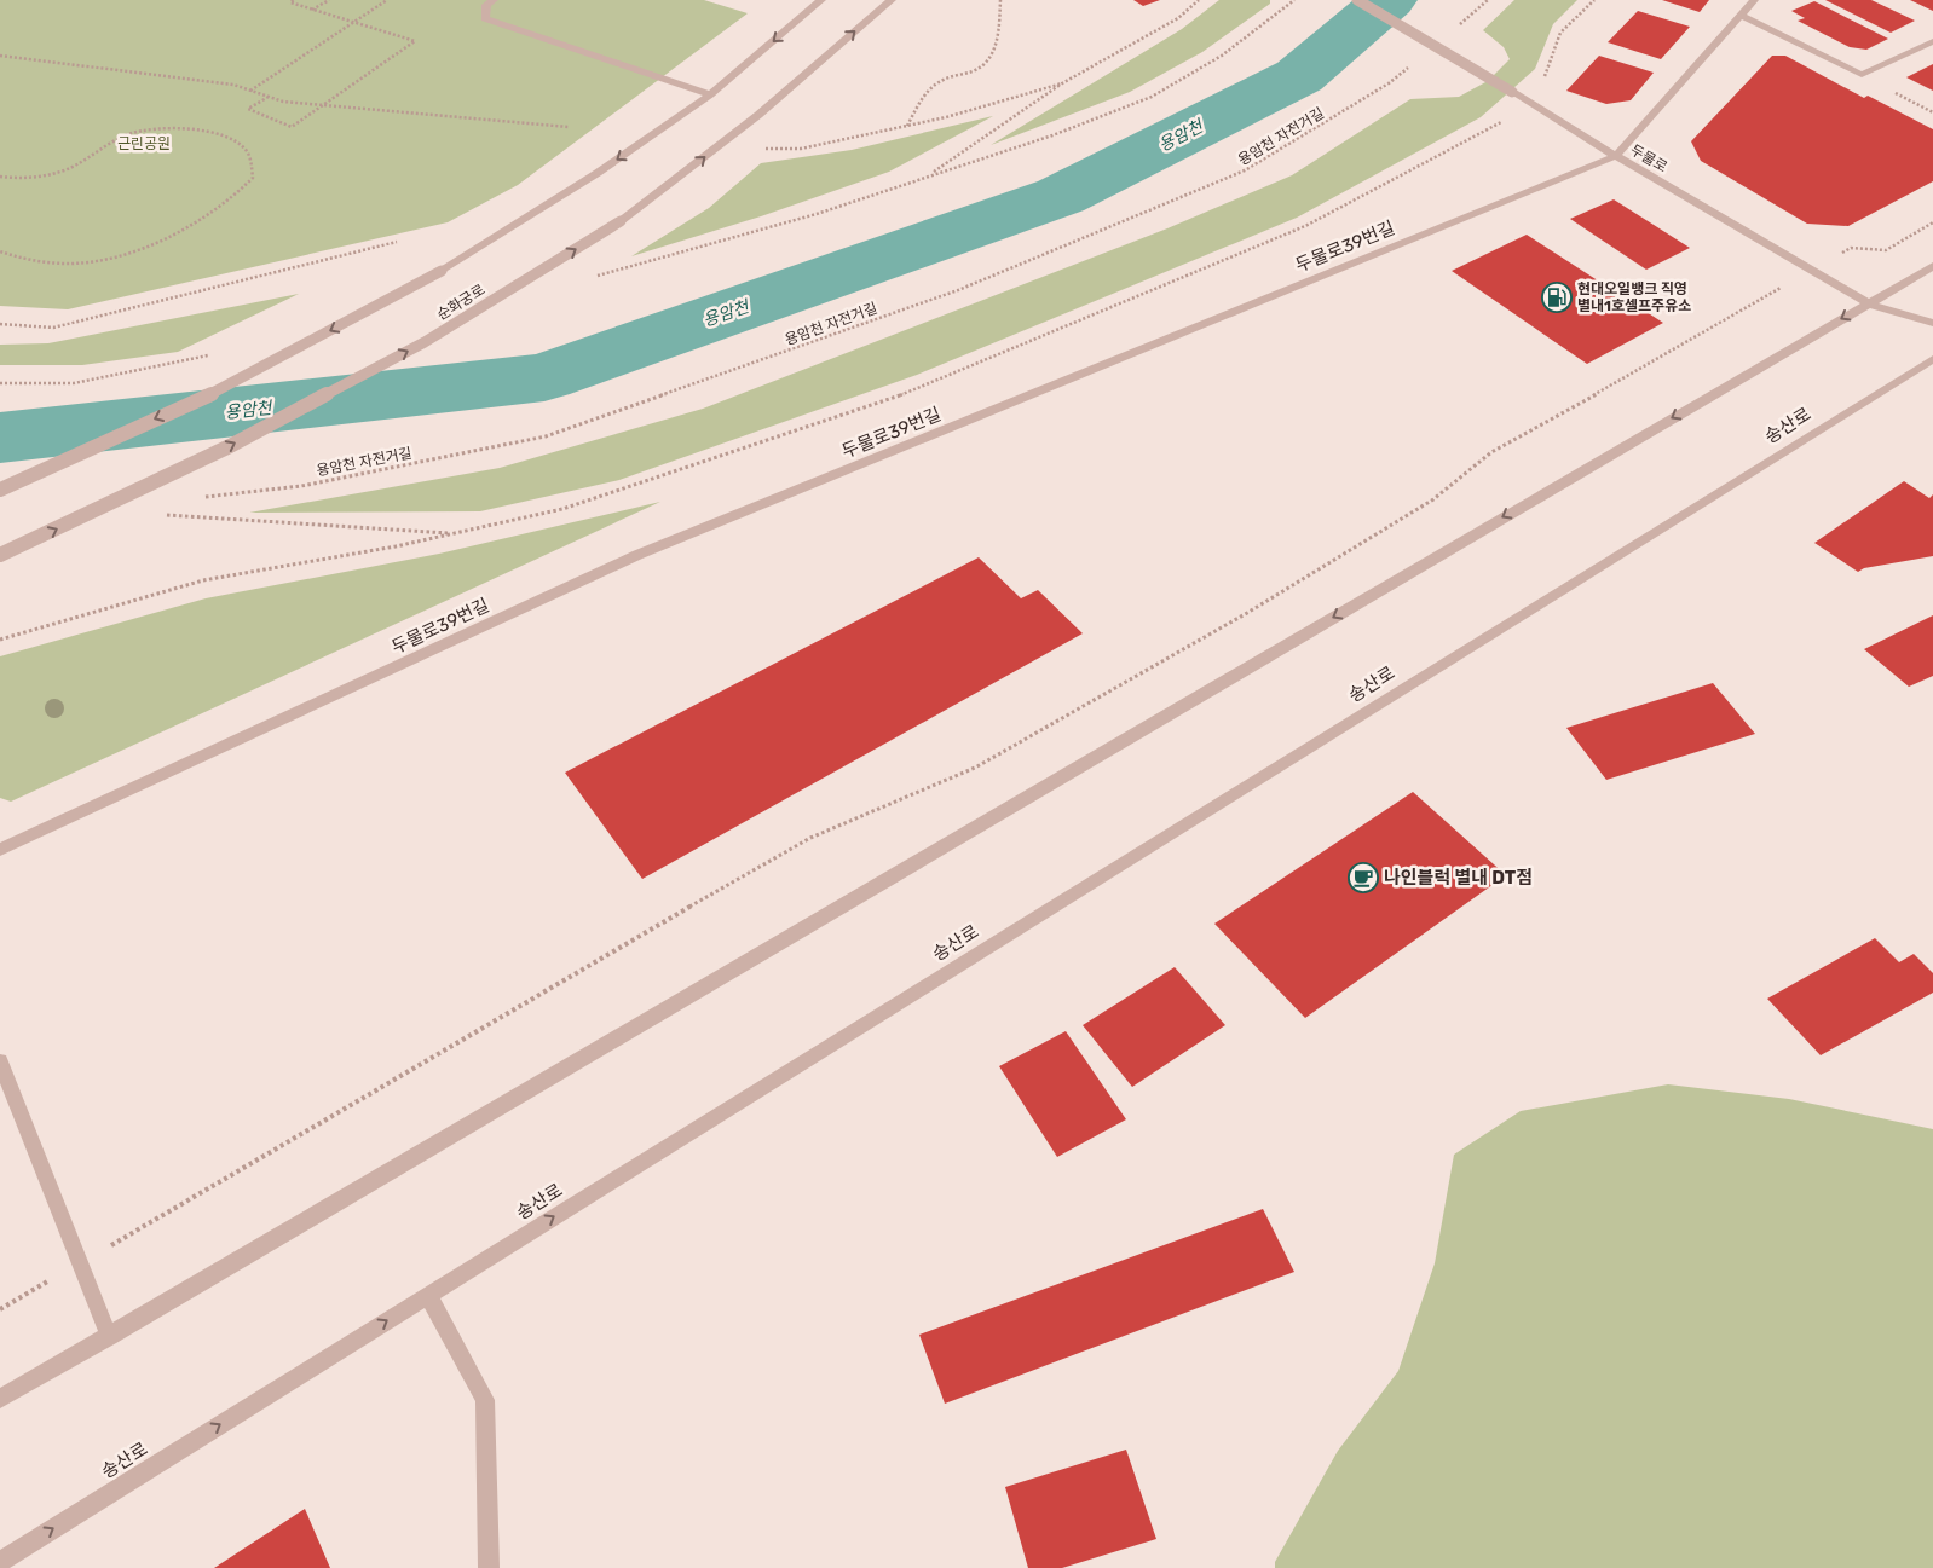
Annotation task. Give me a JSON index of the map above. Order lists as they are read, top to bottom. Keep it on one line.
{"streets":{"street":["두물로","두물로39번길","순화궁로","송산로"],"path":["용암천 자전거길"]},"crossings":[["두물로","두물로39번길"]],"water":["용암천"],"parks":["근린공원"],"places":{"fuel station":["현대오일뱅크 직영 별내1호셀프주유소"],"cafe":["나인블럭 별내 DT점"]}}
